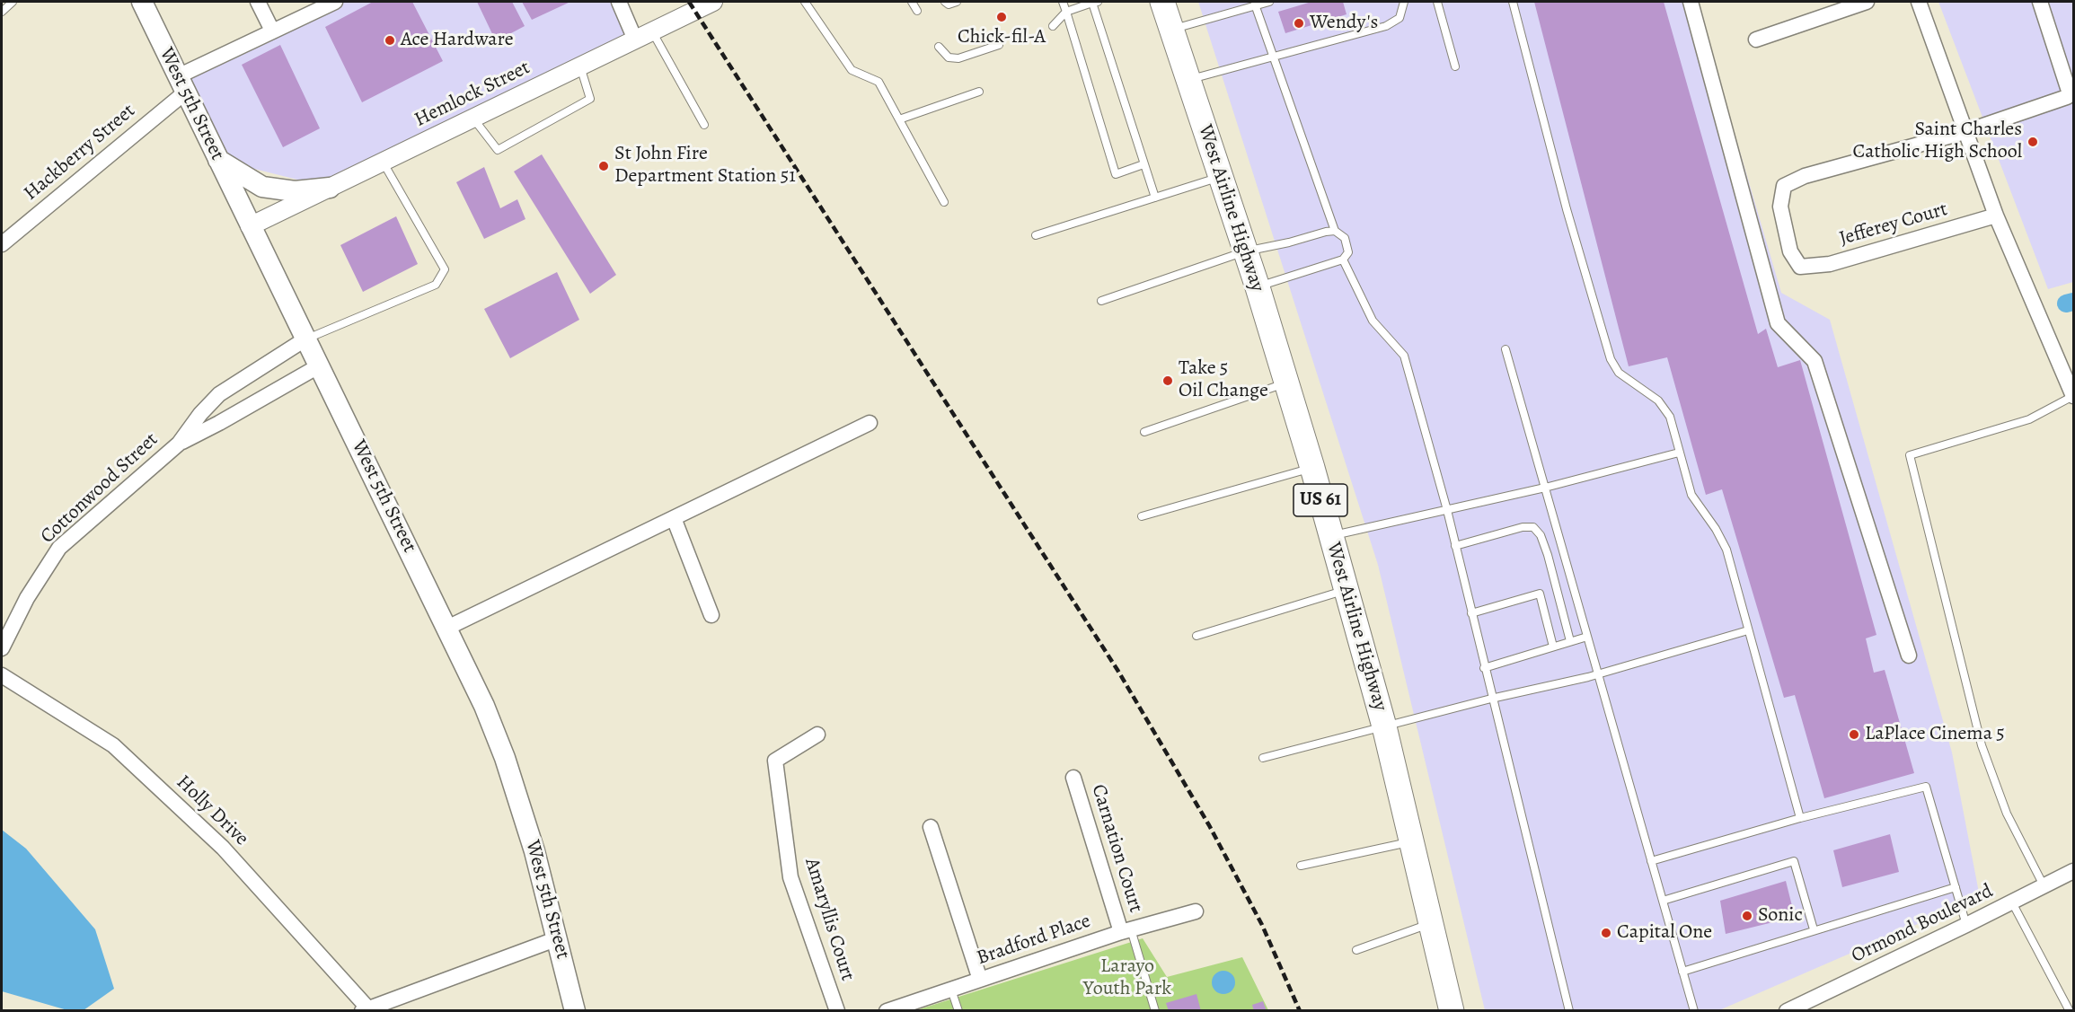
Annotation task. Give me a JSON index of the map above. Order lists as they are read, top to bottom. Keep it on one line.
{"streets":{"highway":["West Airline Highway","US 61"],"main road":["West 5th Street"],"street":["Hemlock Street","Hackberry Street","Jefferey Court","Cottonwood Street","Holly Drive","Carnation Court","Amaryllis Court","Ormond Boulevard","Bradford Place"]},"crossings":[["Hemlock Street","West 5th Street"],["West 5th Street","Hackberry Street"],["West 5th Street","Cottonwood Street"],["West 5th Street","Holly Drive"],["Carnation Court","Bradford Place"]],"parks":["Larayo Youth Park"],"places":["Chick-fil-A","Wendy's","Ace Hardware","Saint Charles Catholic High School","St John Fire Department Station 51","Take 5 Oil Change","LaPlace Cinema 5","Sonic","Capital One"]}
